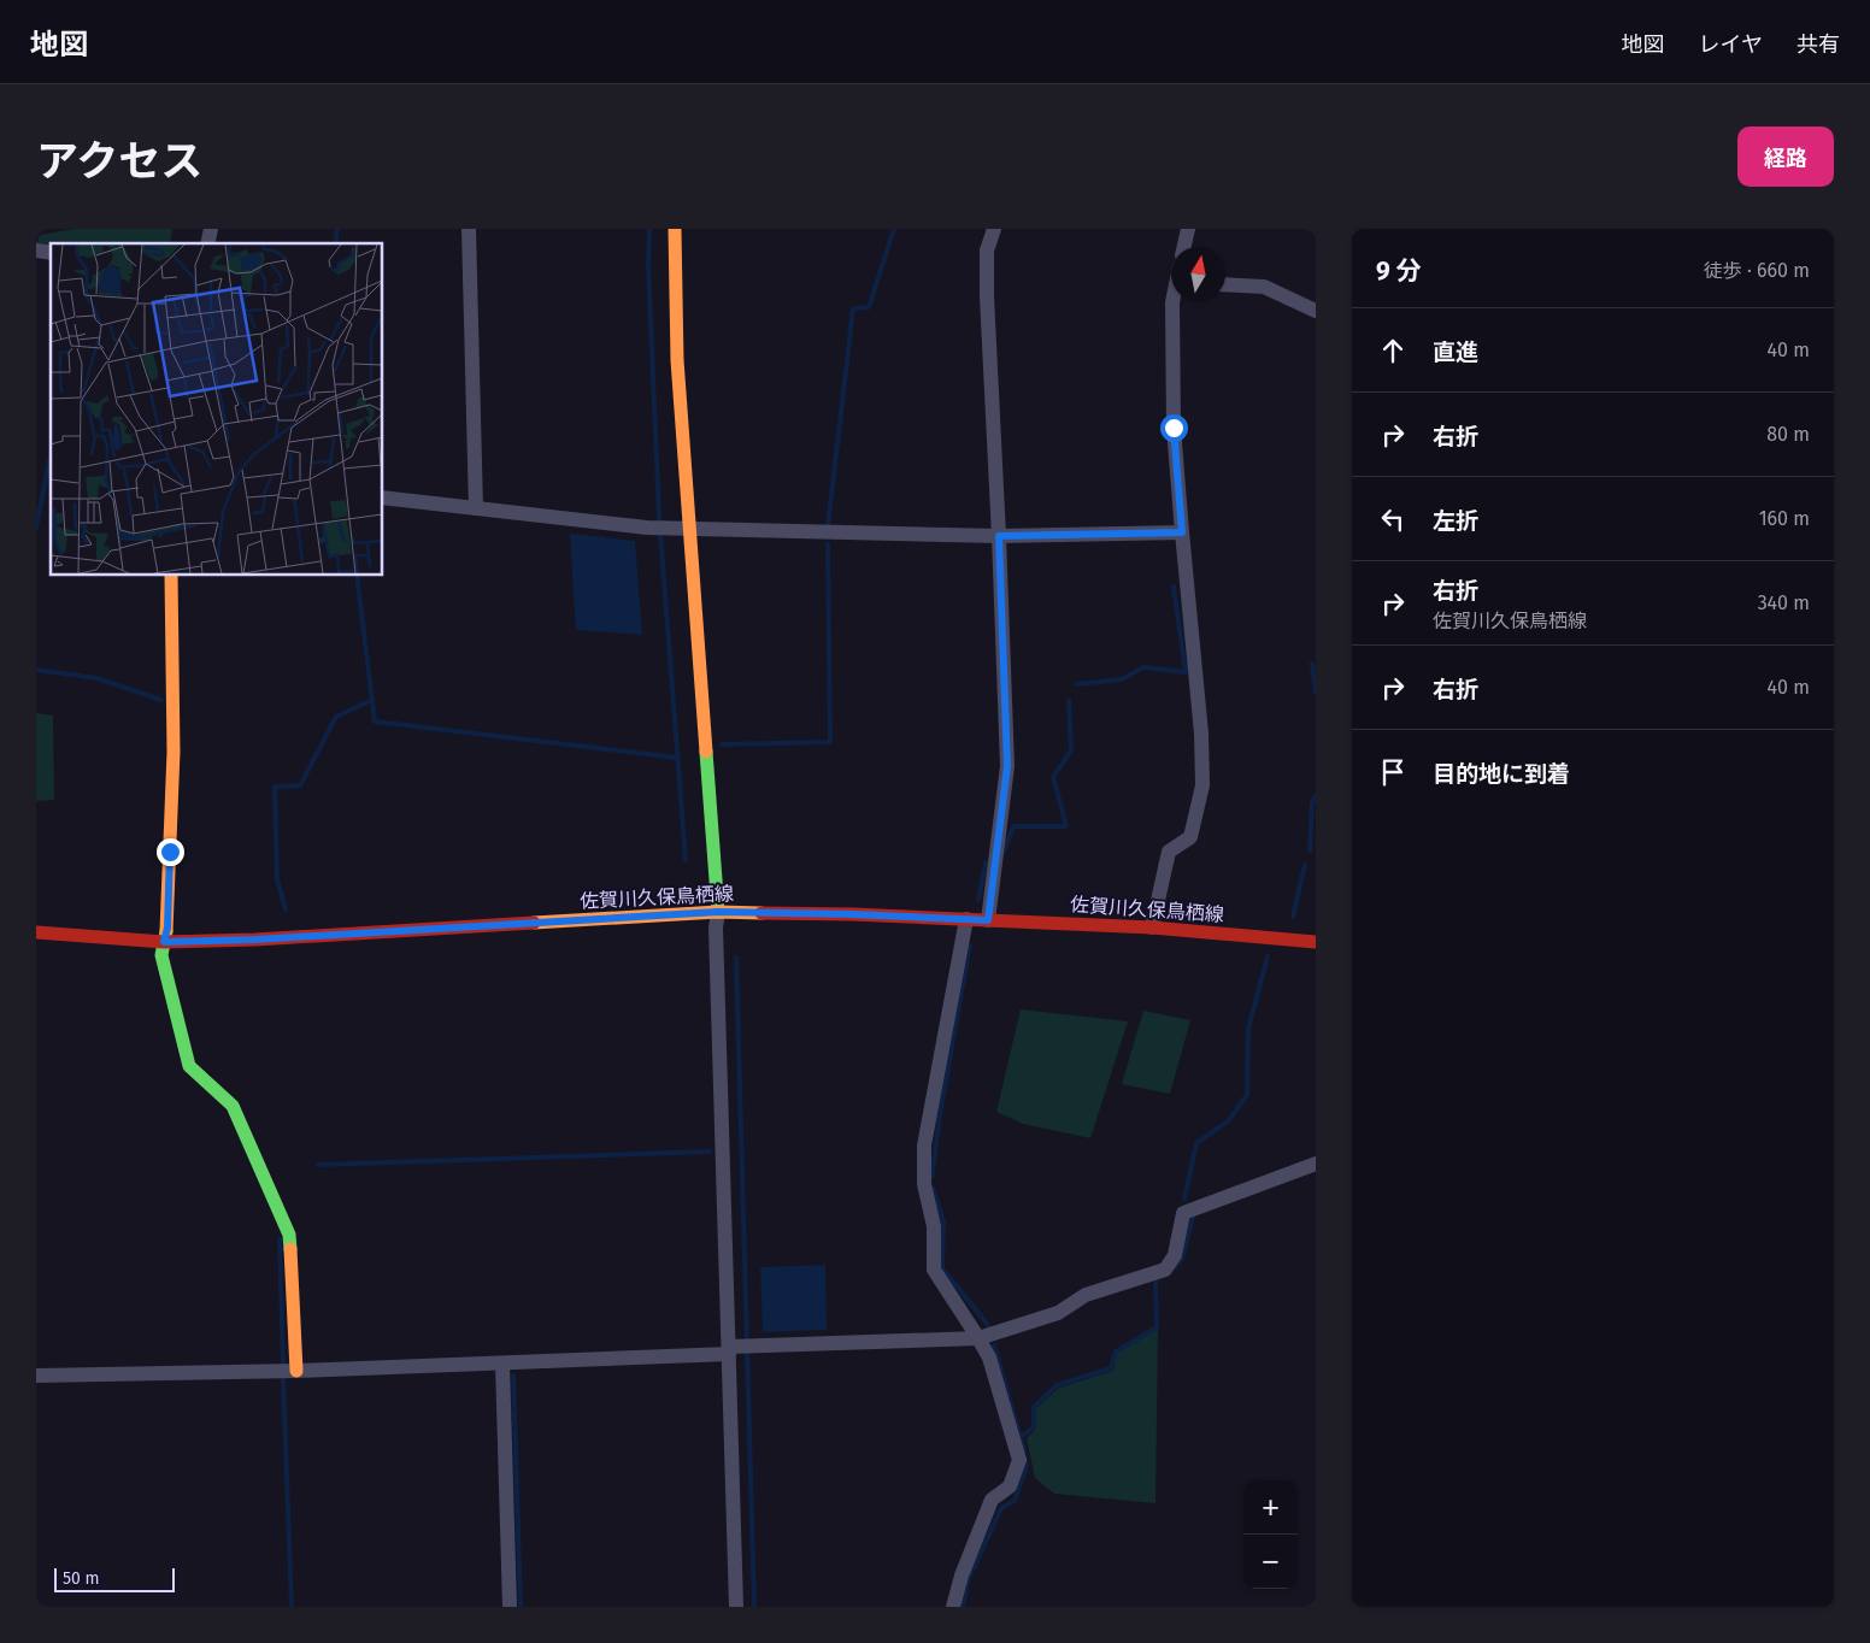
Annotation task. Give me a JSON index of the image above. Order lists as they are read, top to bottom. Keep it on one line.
{"streets":{"street":["佐賀川久保鳥栖線"]},"scale_bar":"50 m","north":"top","page":{"header":"地図","nav":["地図","レイヤ","共有"],"title":"アクセス","buttons":"経路","heading":["9 分","徒歩 · 660 m"],"list":[["直進","40 m"],["右折","80 m"],["左折","160 m"],["右折","佐賀川久保鳥栖線","340 m"],["右折","40 m"],"目的地に到着"],"map_buttons":["+","−"],"scale":"50 m"}}
